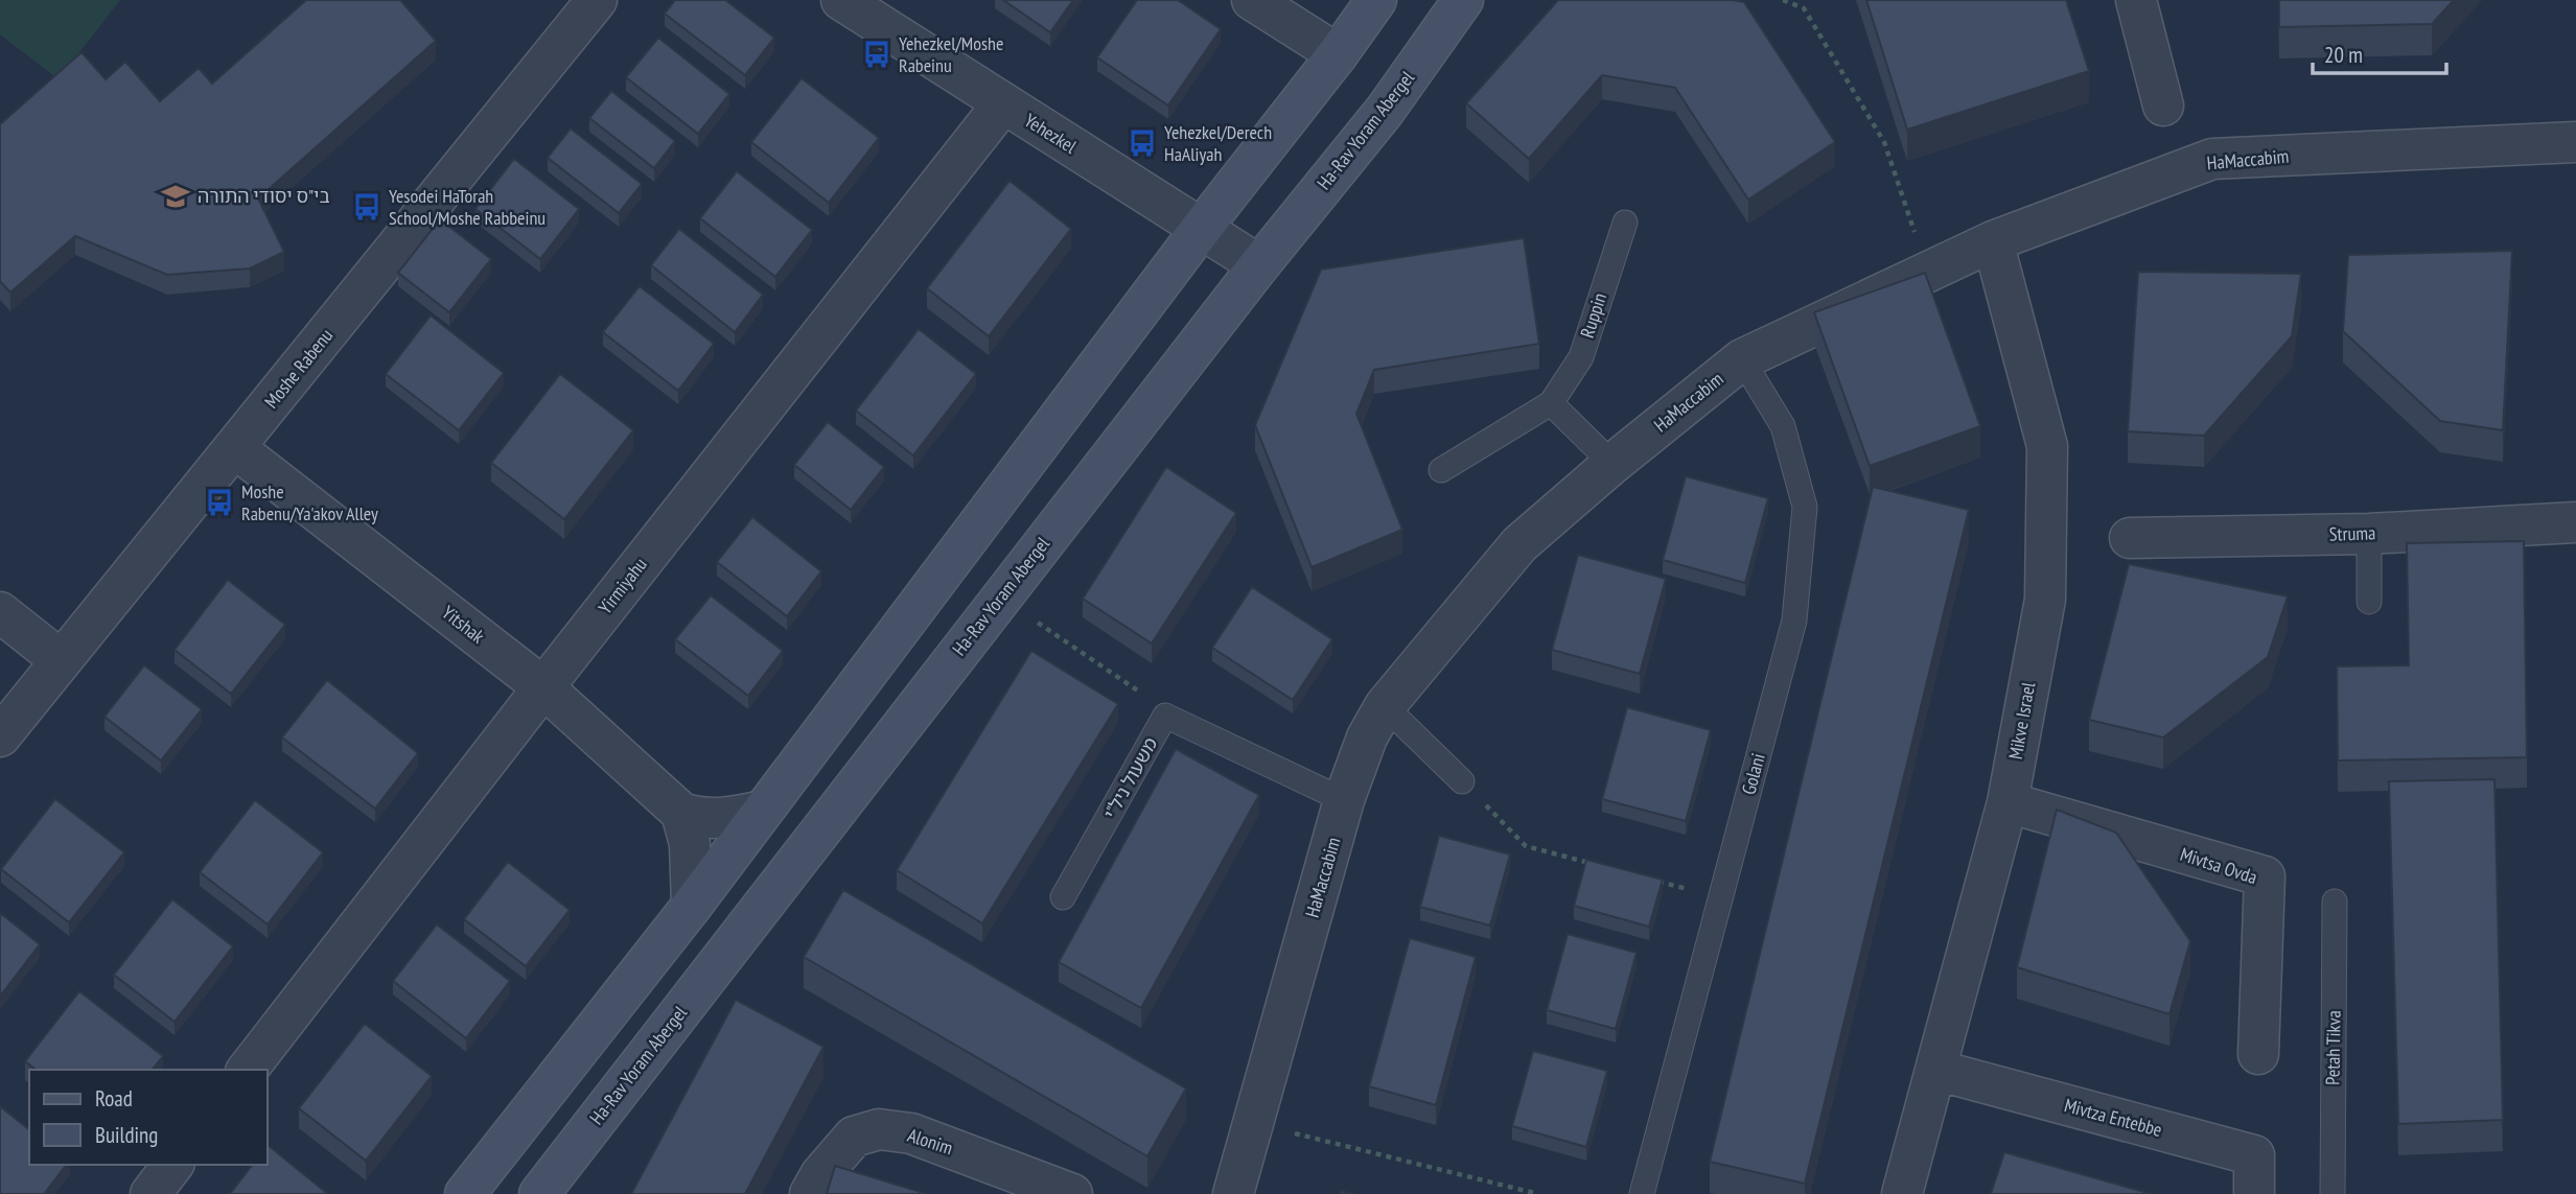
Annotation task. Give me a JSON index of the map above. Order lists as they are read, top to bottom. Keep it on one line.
{"streets":{"street":["Ha-Rav Yoram Abergel","Yehezkel","HaMaccabim","Moshe Rabenu","Struma","Yirmiyahu","Yitshak","Mikve Israel","Mivtsa Ovda","Mivtza Entebbe","Alonim"],"lane":["Ruppin","Golani","משעול ניל\"י","Petah Tikva"]},"crossings":[["Ha-Rav Yoram Abergel","Yehezkel"],["Yehezkel","Yirmiyahu"],["HaMaccabim","Mikve Israel"],["HaMaccabim","Golani"],["HaMaccabim","משעול ניל\"י"],["Moshe Rabenu","Yitshak"],["Yirmiyahu","Yitshak"],["Mikve Israel","Mivtsa Ovda"],["Mikve Israel","Mivtza Entebbe"]],"places":{"bus stop":["Yehezkel/Moshe Rabeinu","Yehezkel/Derech HaAliyah","Yesodei HaTorah School/Moshe Rabbeinu","Moshe Rabenu/Ya'akov Alley"],"school or university":["בי\"ס יסודי התורה"]},"legend":["Road","Building"],"scale_bar":"20 m"}
